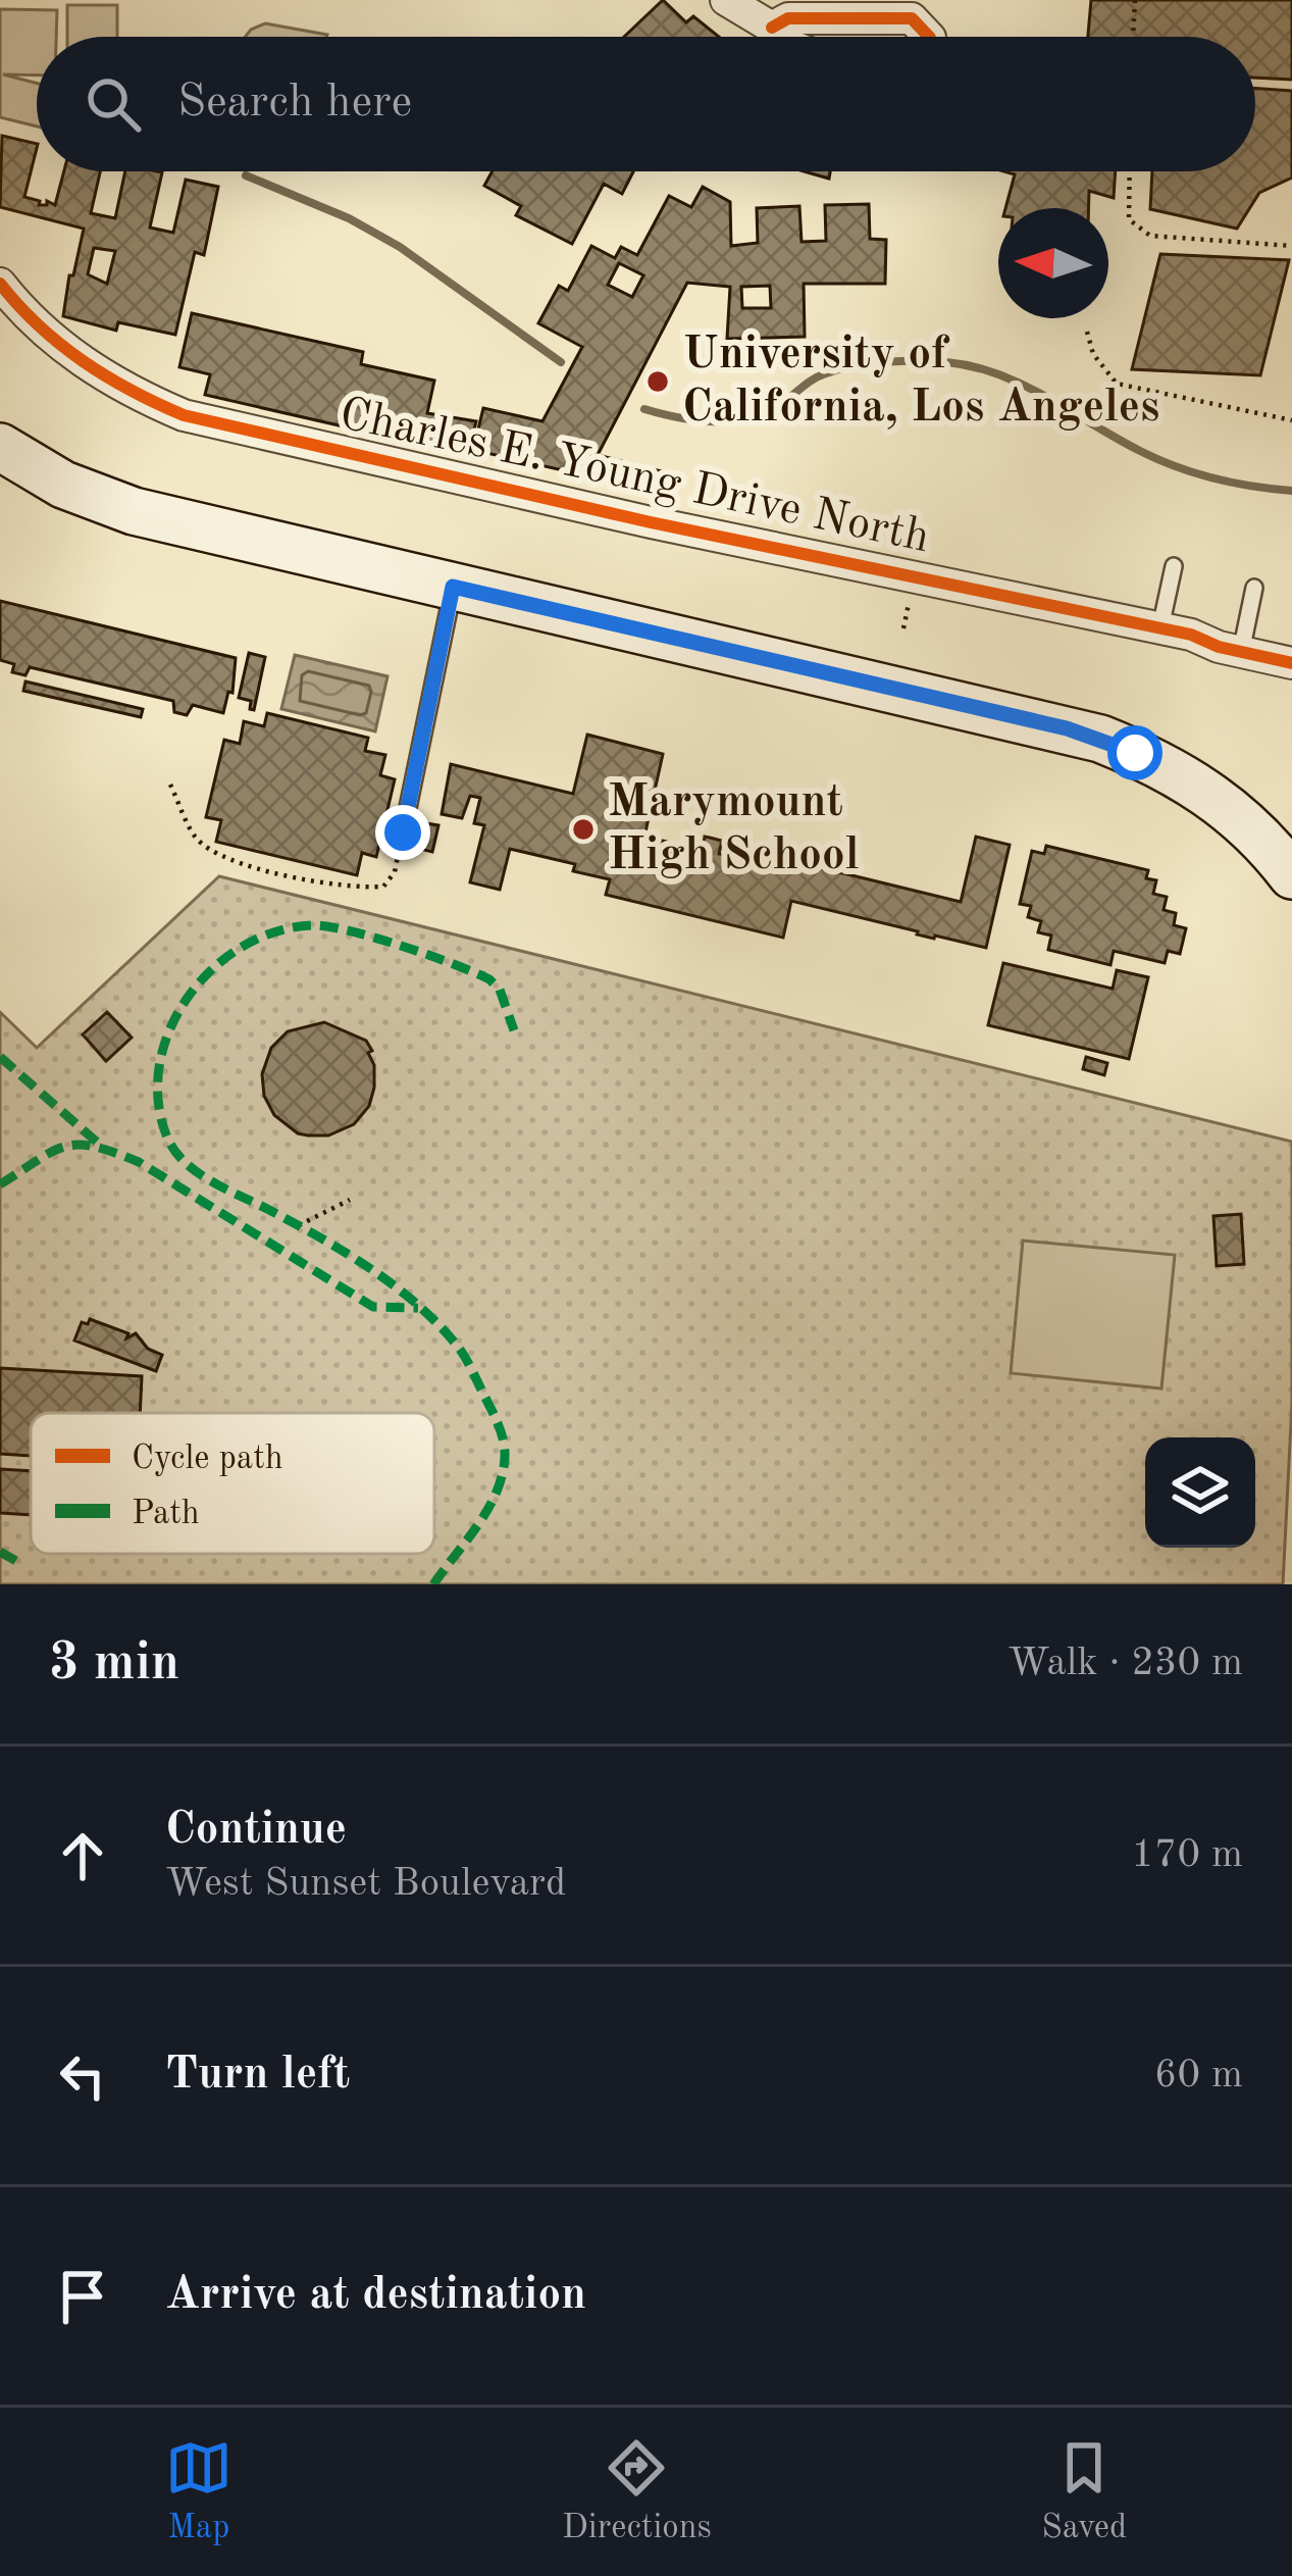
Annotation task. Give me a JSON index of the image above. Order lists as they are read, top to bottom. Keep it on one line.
{"streets":{"street":["Charles E. Young Drive North"]},"places":["University of California, Los Angeles","Marymount High School"],"legend":["Cycle path","Path"],"north":"left","page":{"search":"Search here","heading":["3 min","Walk · 230 m"],"list":[["Continue","West Sunset Boulevard","170 m"],["Turn left","60 m"],"Arrive at destination"],"nav":["Map","Directions","Saved"]}}
